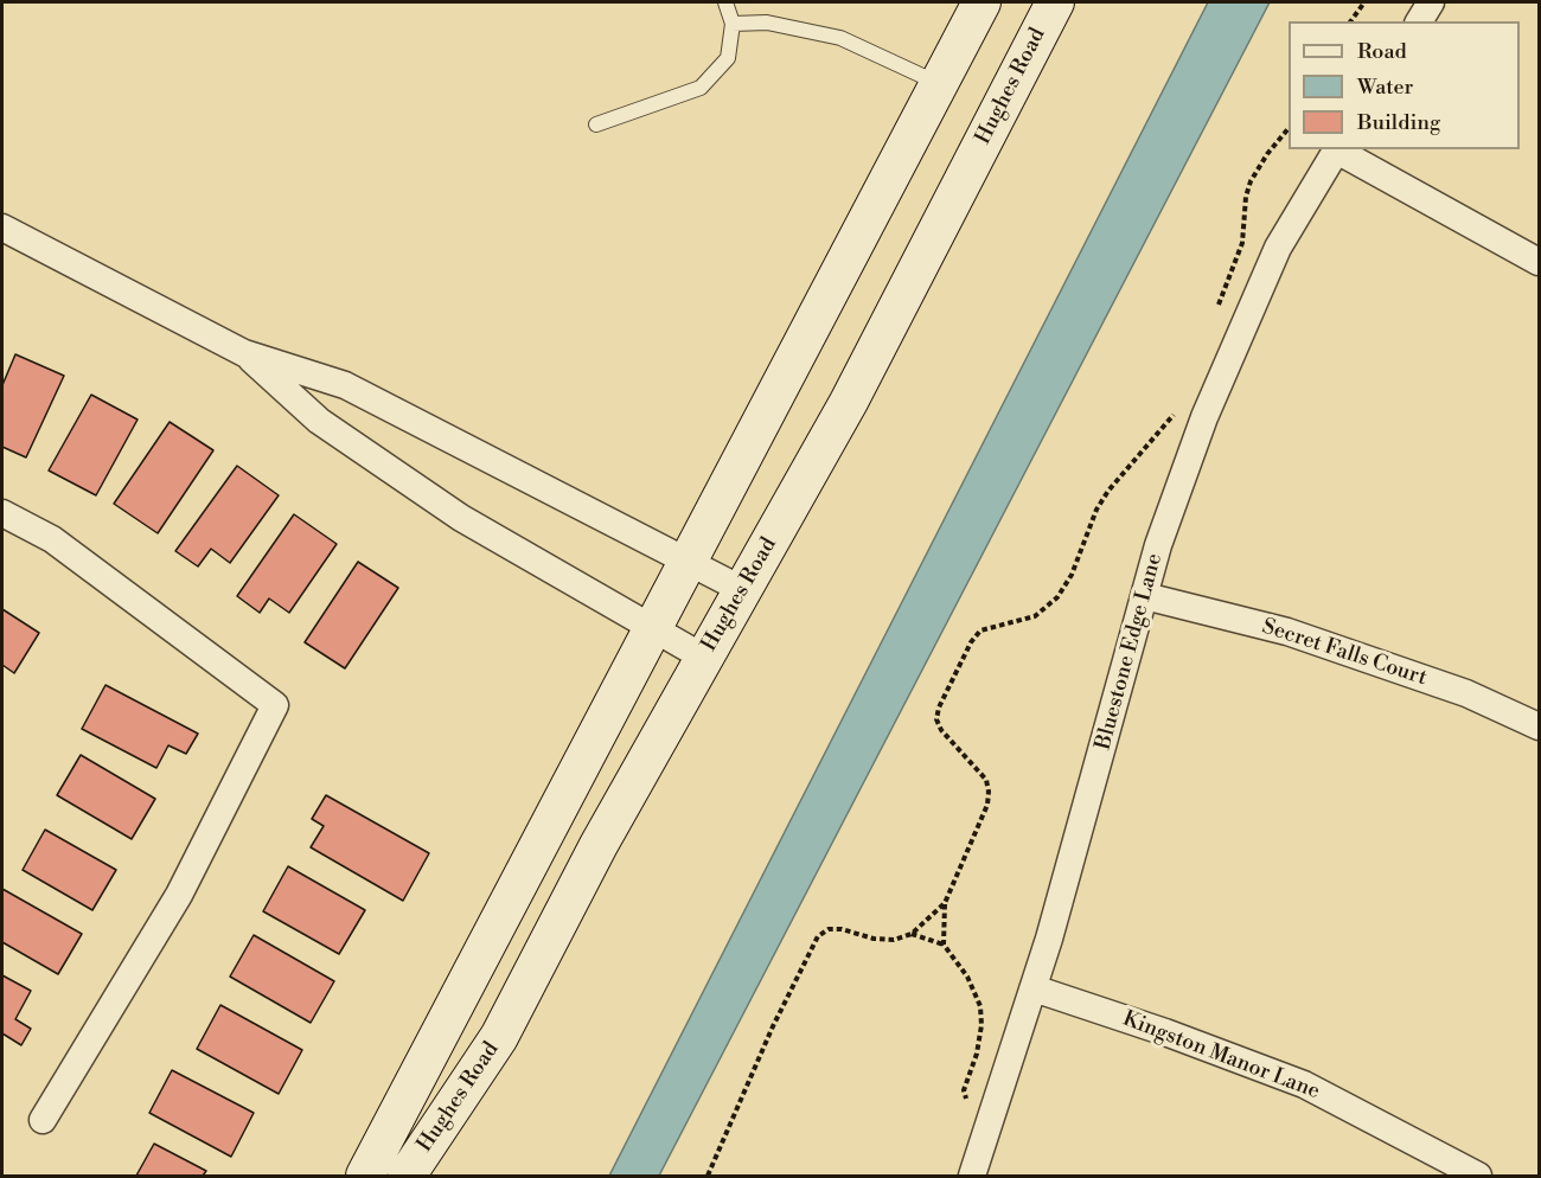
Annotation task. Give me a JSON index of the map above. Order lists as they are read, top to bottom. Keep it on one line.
{"streets":{"main road":["Hughes Road"],"street":["Bluestone Edge Lane","Secret Falls Court","Kingston Manor Lane"]},"crossings":[["Bluestone Edge Lane","Secret Falls Court"],["Bluestone Edge Lane","Kingston Manor Lane"]],"legend":["Road","Water","Building"]}
